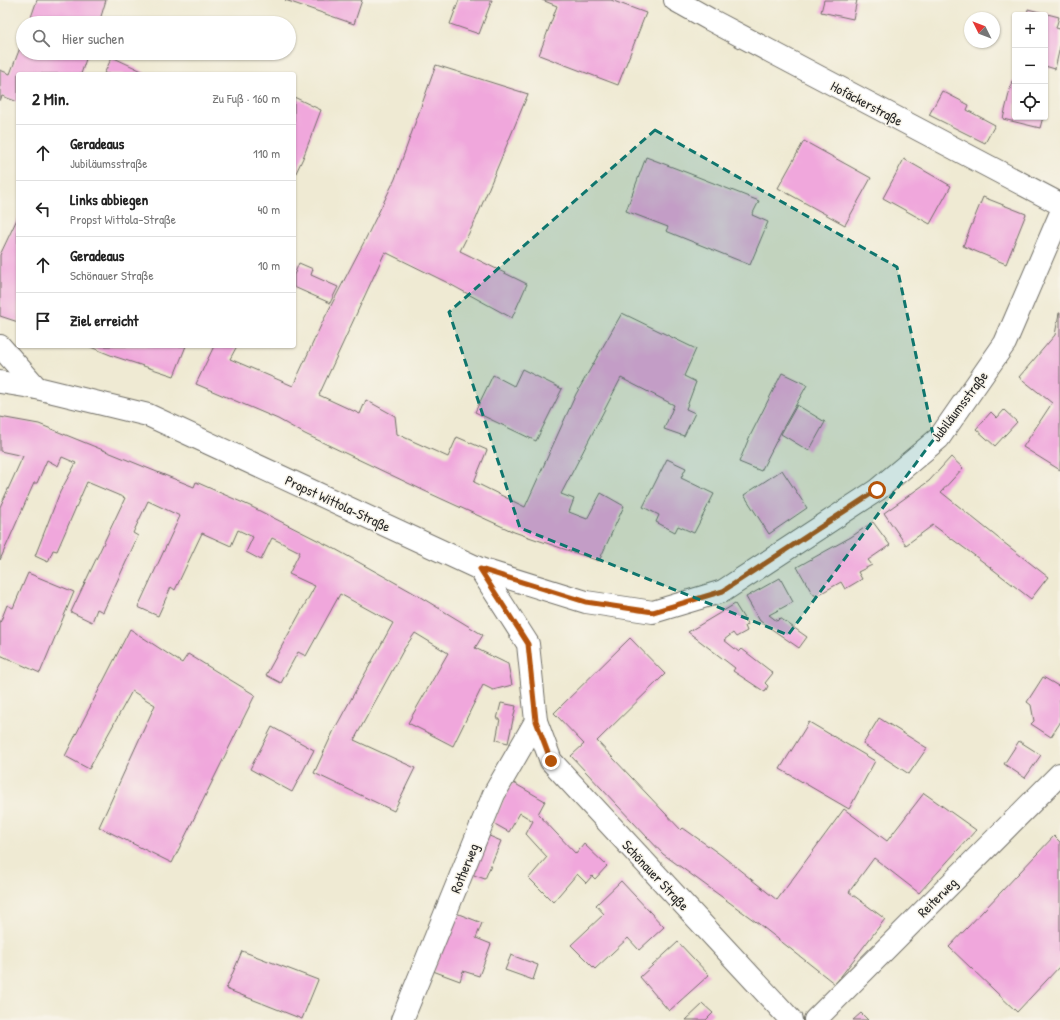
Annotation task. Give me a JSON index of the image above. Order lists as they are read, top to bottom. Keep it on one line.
{"streets":{"street":["Hofäckerstraße","Jubiläumsstraße","Propst Wittola-Straße","Rotherweg","Schönauer Straße","Reiterweg"]},"crossings":[["Jubiläumsstraße","Propst Wittola-Straße"],["Rotherweg","Schönauer Straße"]],"north":"top left","page":{"map_buttons":["+","−"],"search":"Hier suchen","heading":["2 Min.","Zu Fuß · 160 m"],"list":[["Geradeaus","Jubiläumsstraße","110 m"],["Links abbiegen","Propst Wittola-Straße","40 m"],["Geradeaus","Schönauer Straße","10 m"],"Ziel erreicht"]}}
